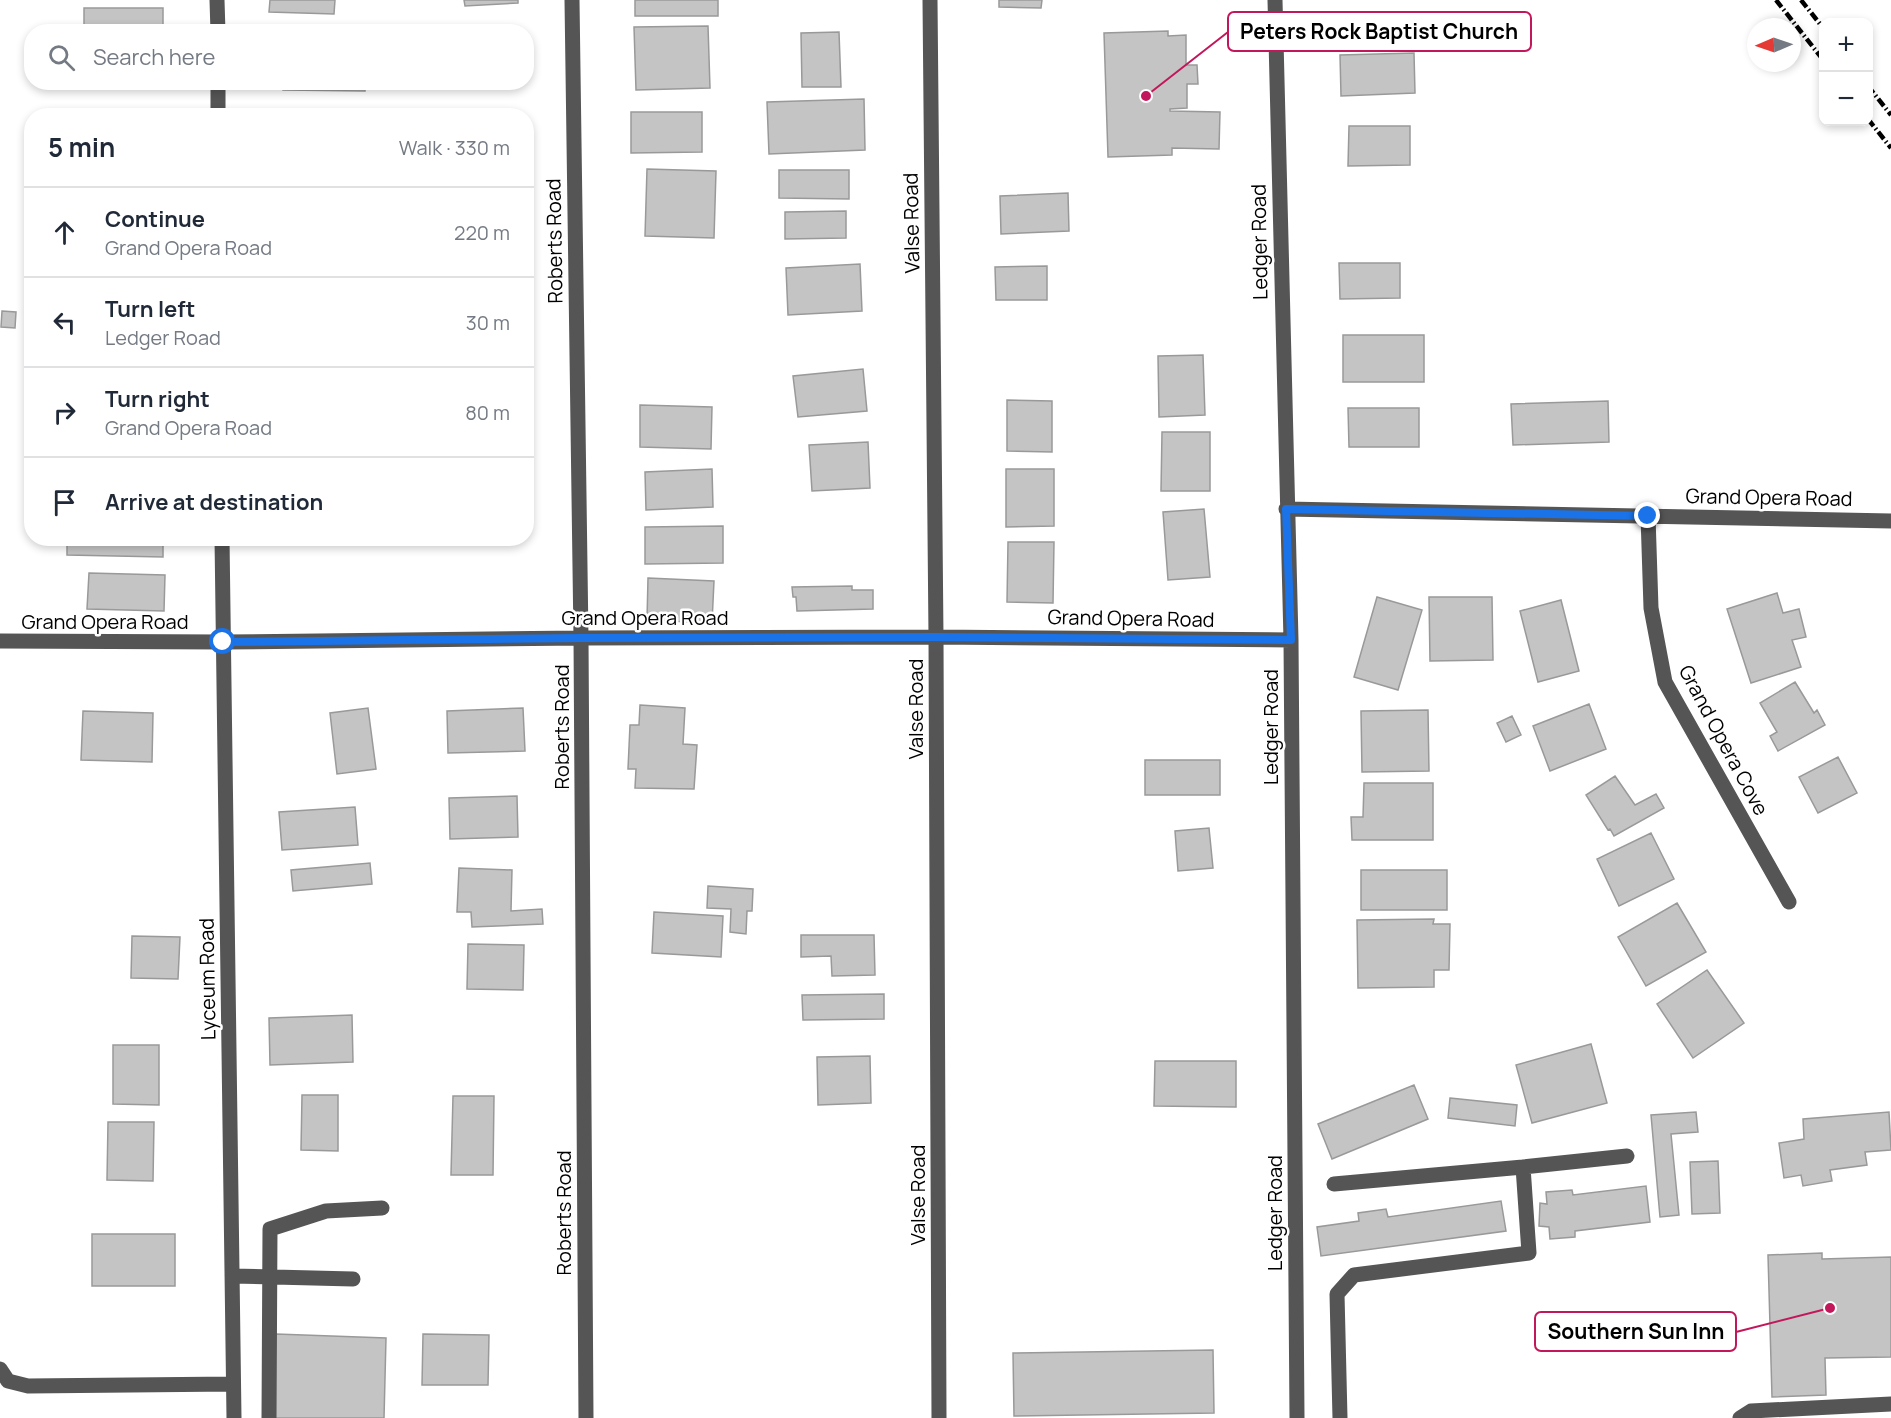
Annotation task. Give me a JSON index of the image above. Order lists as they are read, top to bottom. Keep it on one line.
{"streets":{"street":["Valse Road","Roberts Road","Ledger Road","Grand Opera Road","Grand Opera Cove","Lyceum Road"]},"crossings":[["Valse Road","Grand Opera Road"],["Roberts Road","Grand Opera Road"],["Ledger Road","Grand Opera Road"],["Grand Opera Road","Grand Opera Cove"],["Grand Opera Road","Lyceum Road"]],"places":["Peters Rock Baptist Church","Southern Sun Inn"],"north":"left","page":{"map_buttons":["+","−"],"search":"Search here","heading":["5 min","Walk · 330 m"],"list":[["Continue","Grand Opera Road","220 m"],["Turn left","Ledger Road","30 m"],["Turn right","Grand Opera Road","80 m"],"Arrive at destination"]}}
